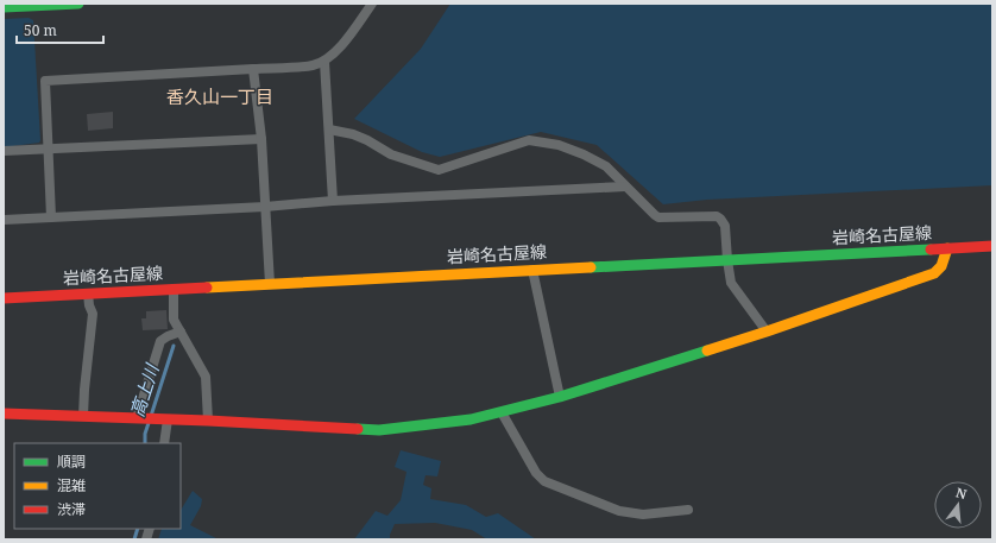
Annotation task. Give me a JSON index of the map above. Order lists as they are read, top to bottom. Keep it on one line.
{"streets":{"street":["岩崎名古屋線"]},"districts":["香久山一丁目"],"water":["高上川"],"legend":["順調","混雑","渋滞"],"scale_bar":"50 m","north":"top"}
